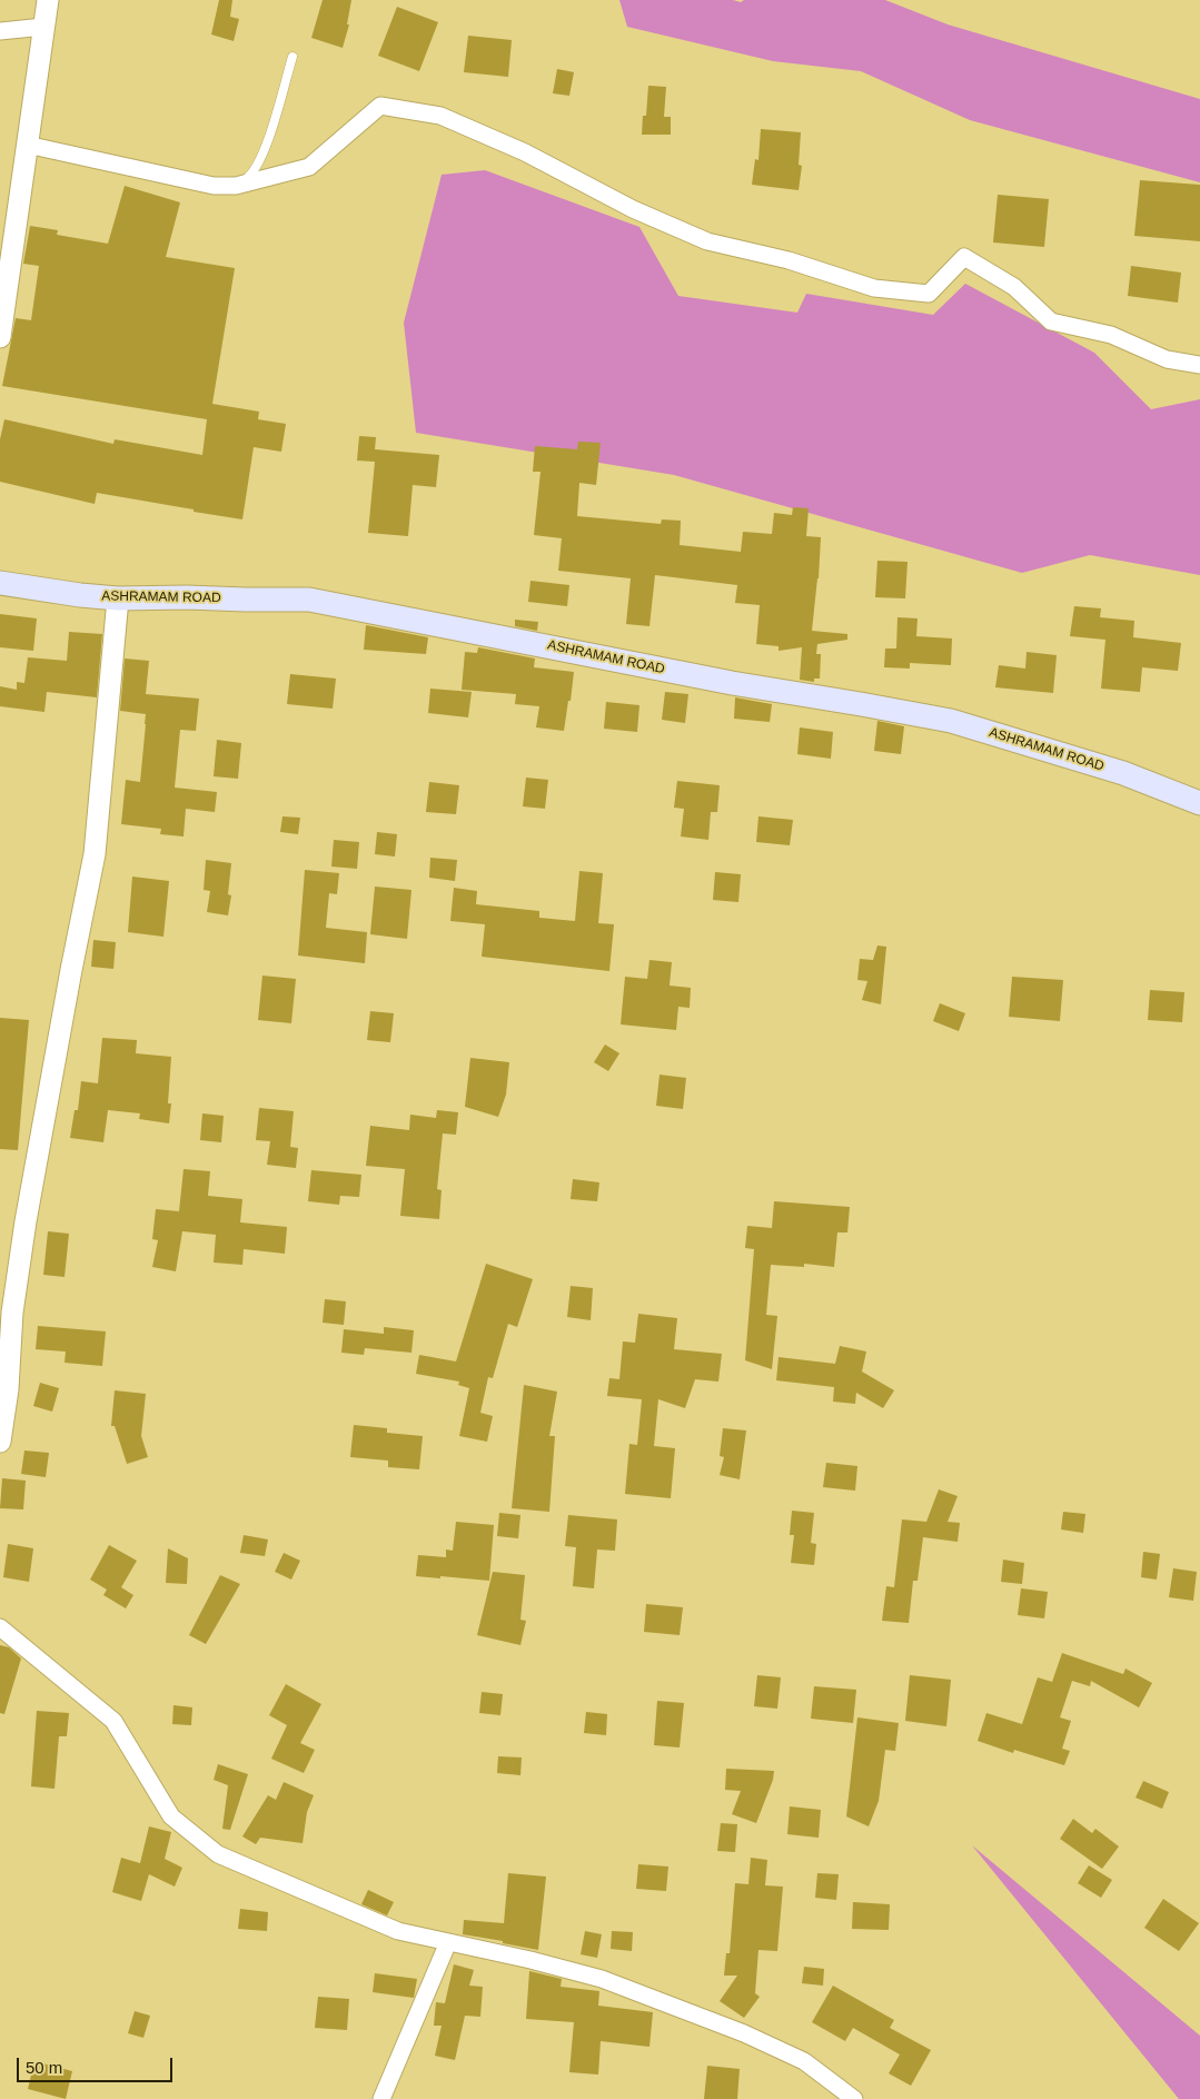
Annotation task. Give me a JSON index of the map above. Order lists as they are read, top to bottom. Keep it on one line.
{"streets":{"main road":["ASHRAMAM ROAD"]},"scale_bar":"50 m"}
